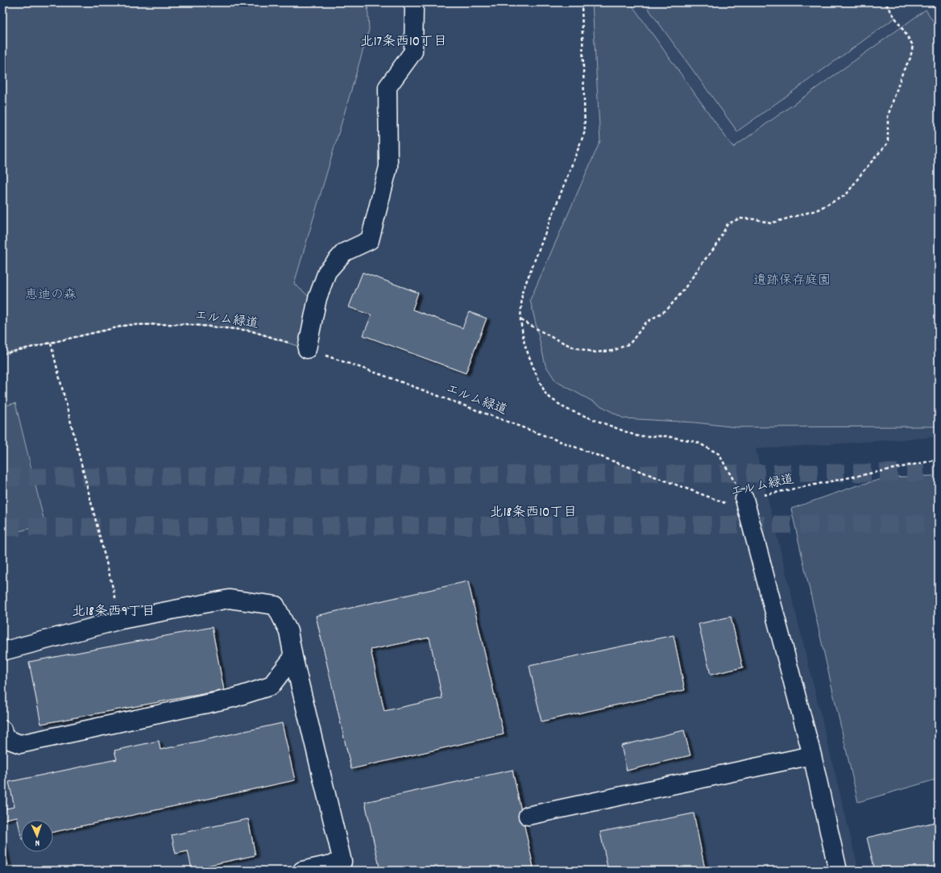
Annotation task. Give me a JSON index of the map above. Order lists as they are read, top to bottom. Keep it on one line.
{"streets":{"path":["エルム緑道"]},"districts":["北17条西10丁目","北18条西10丁目","北18条西9丁目"],"parks":["遺跡保存庭園","恵迪の森"],"north":"bottom"}
